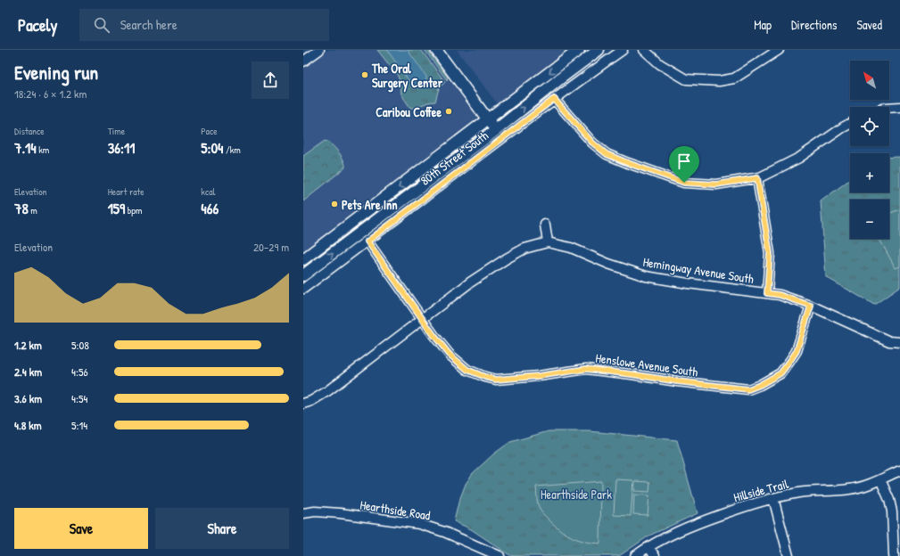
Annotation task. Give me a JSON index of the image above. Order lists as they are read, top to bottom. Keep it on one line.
{"streets":{"main road":["80th Street South"],"street":["Hemingway Avenue South","Henslowe Avenue South","Hillside Trail","Hearthside Road"]},"crossings":[["80th Street South","Henslowe Avenue South"],["Hemingway Avenue South","Henslowe Avenue South"]],"parks":["Hearthside Park"],"places":["The Oral Surgery Center","Caribou Coffee","Pets Are Inn"],"north":"top left","page":{"header":"Pacely","search":"Search here","nav":["Map","Directions","Saved"],"heading":["Evening run","18:24 · 6 × 1.2 km"],"map_buttons":["+","−"],"stats":[["Distance","7.14 km"],["Time","36:11"],["Pace","5:04 /km"],["Elevation","78 m"],["Heart rate","159 bpm"],["kcal","466"]],"chart":["Elevation","20–29 m"],"list":[{"name":"1.2 km","note":"5:08"},{"name":"2.4 km","note":"4:56"},{"name":"3.6 km","note":"4:54"},{"name":"4.8 km","note":"5:14"}],"buttons":["Save","Share"]}}
